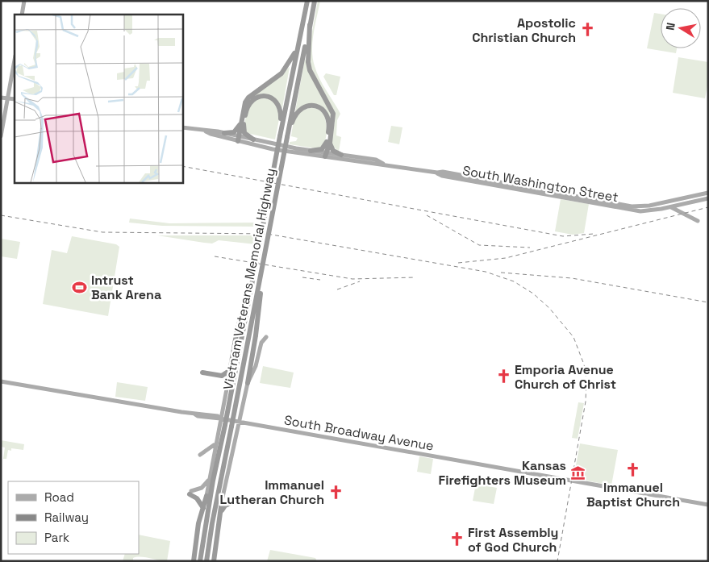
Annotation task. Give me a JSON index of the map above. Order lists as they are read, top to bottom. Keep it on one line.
{"streets":{"highway":["Vietnam Veterans Memorial Highway"],"main road":["South Washington Street","South Broadway Avenue"]},"places":{"church":["Apostolic Christian Church","Emporia Avenue Church of Christ","Immanuel Baptist Church","Immanuel Lutheran Church","First Assembly of God Church"],"sports":["Intrust Bank Arena"],"museum":["Kansas Firefighters Museum"]},"legend":["Road","Railway","Park"],"north":"left"}
